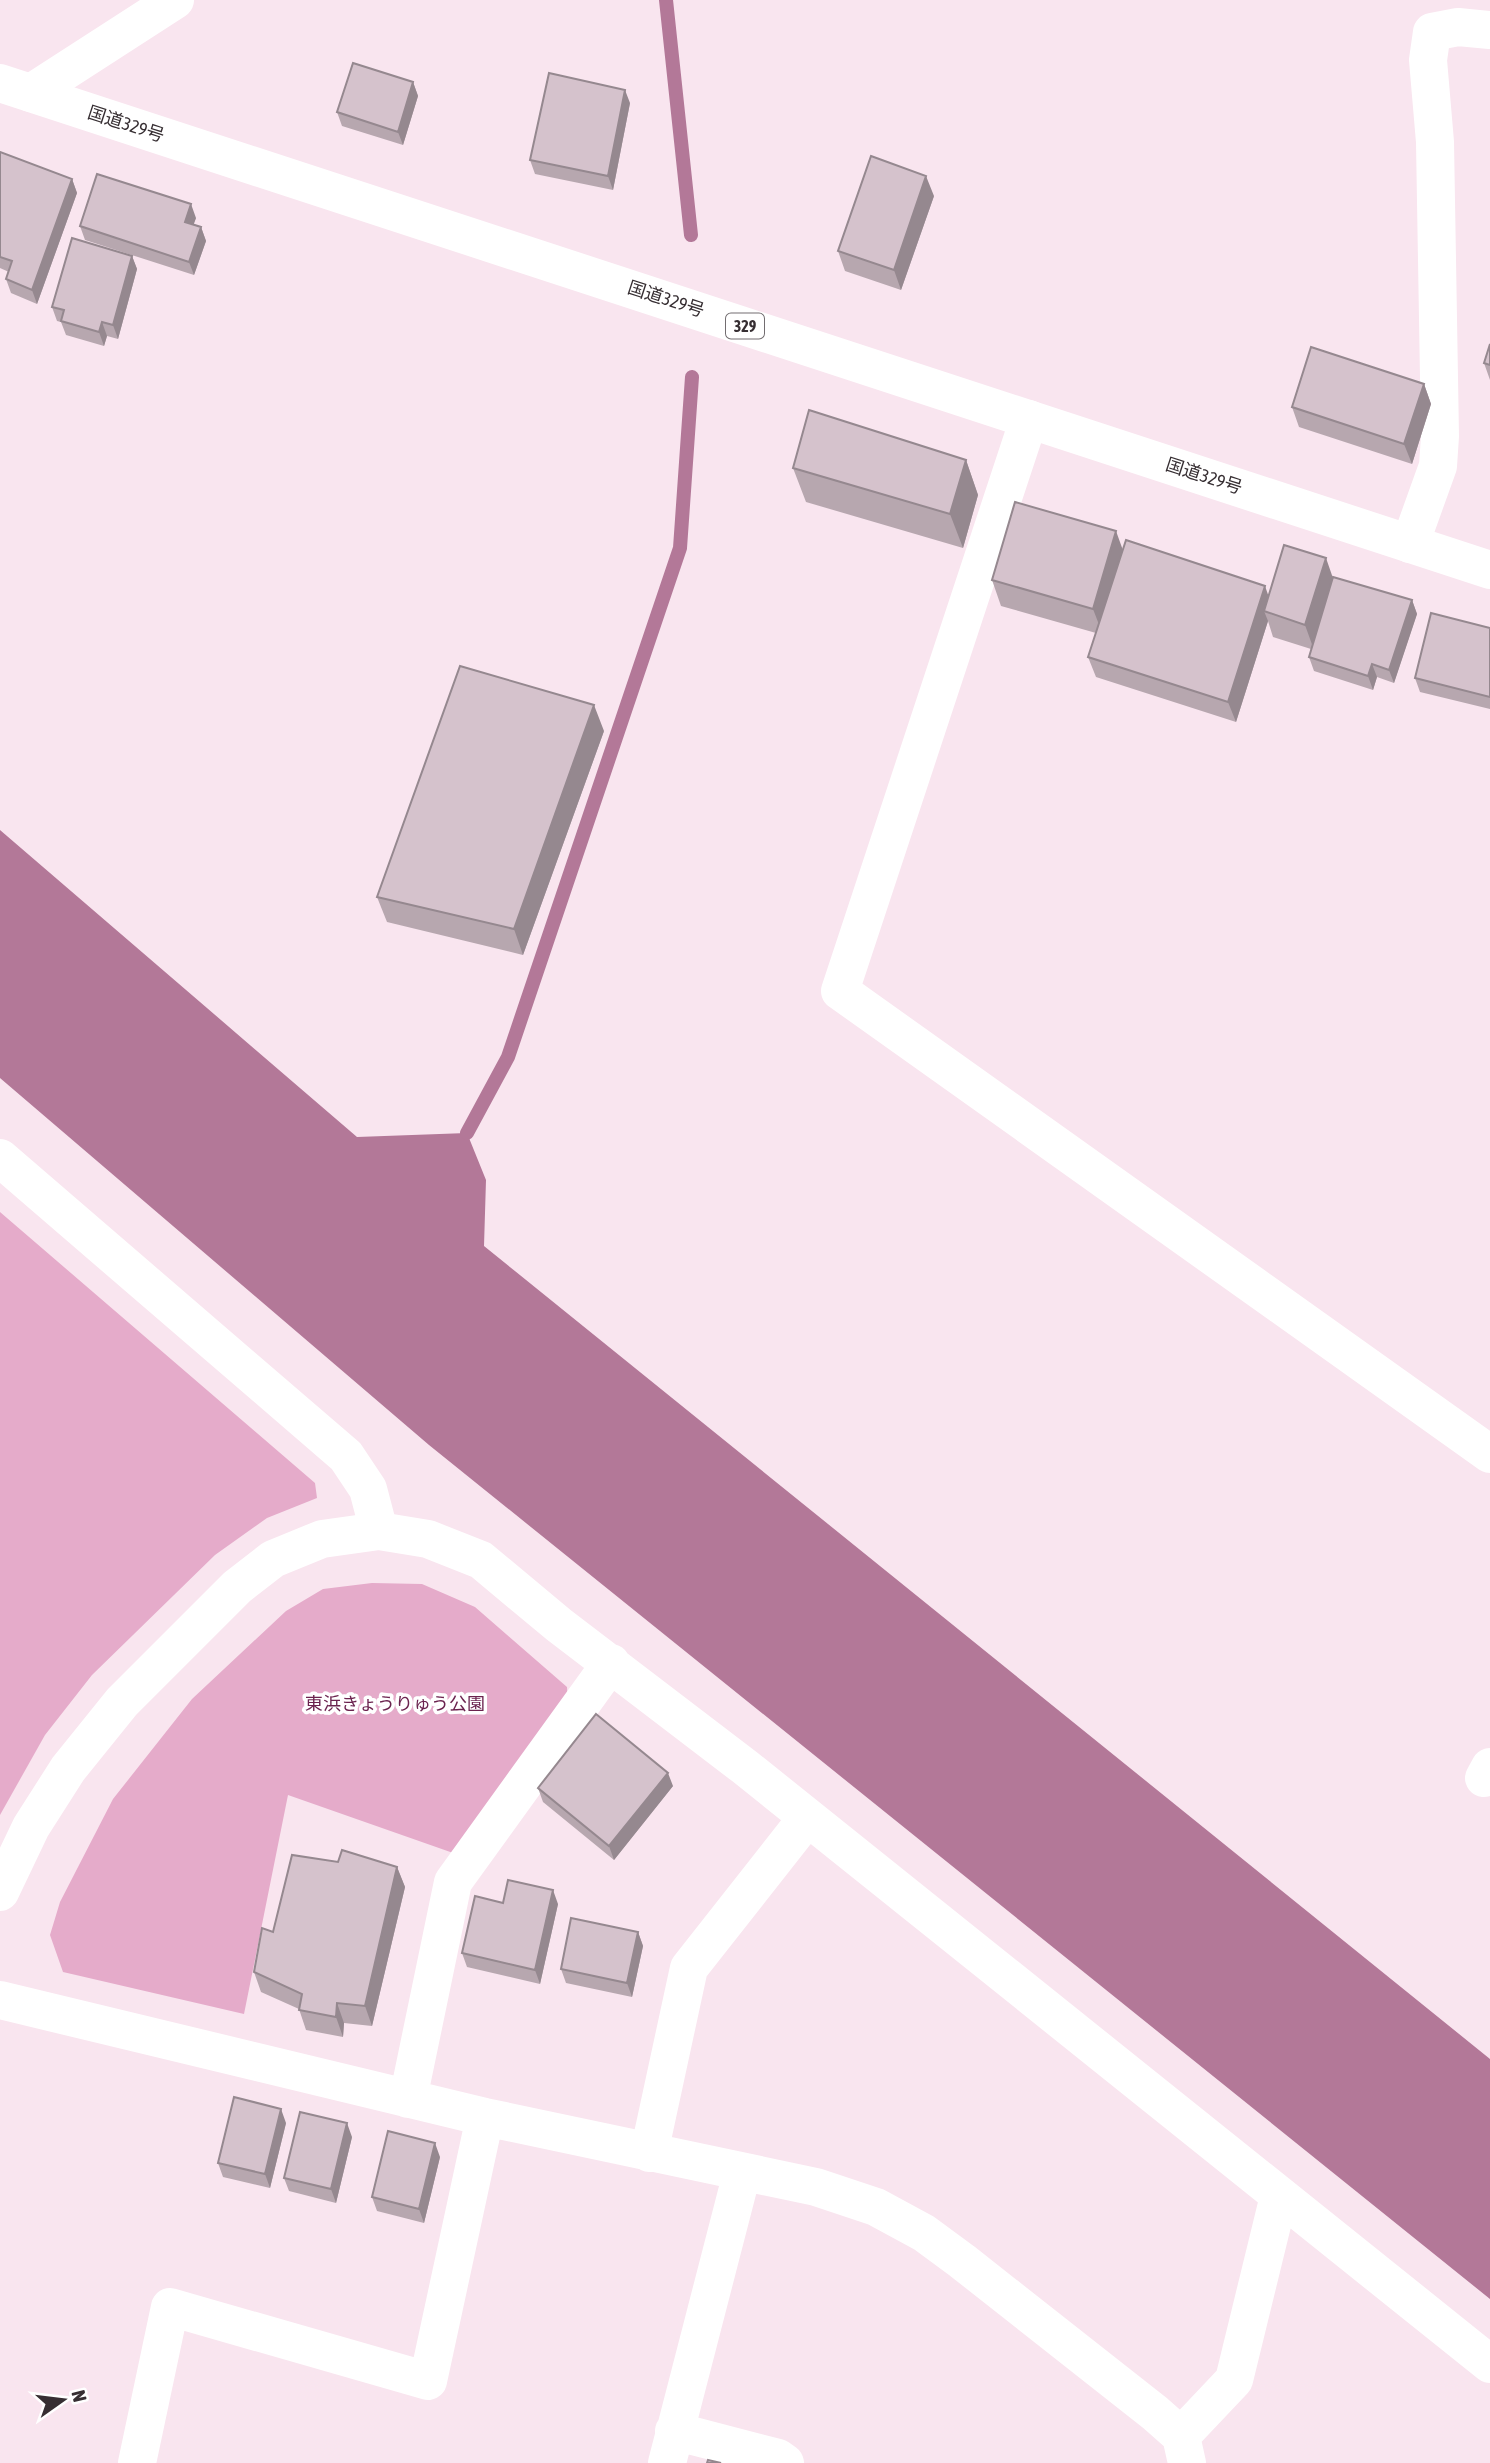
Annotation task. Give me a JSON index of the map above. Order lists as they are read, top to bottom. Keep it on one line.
{"streets":{"main road":["国道329号","329"]},"parks":["東浜きょうりゅう公園"],"north":"right"}
